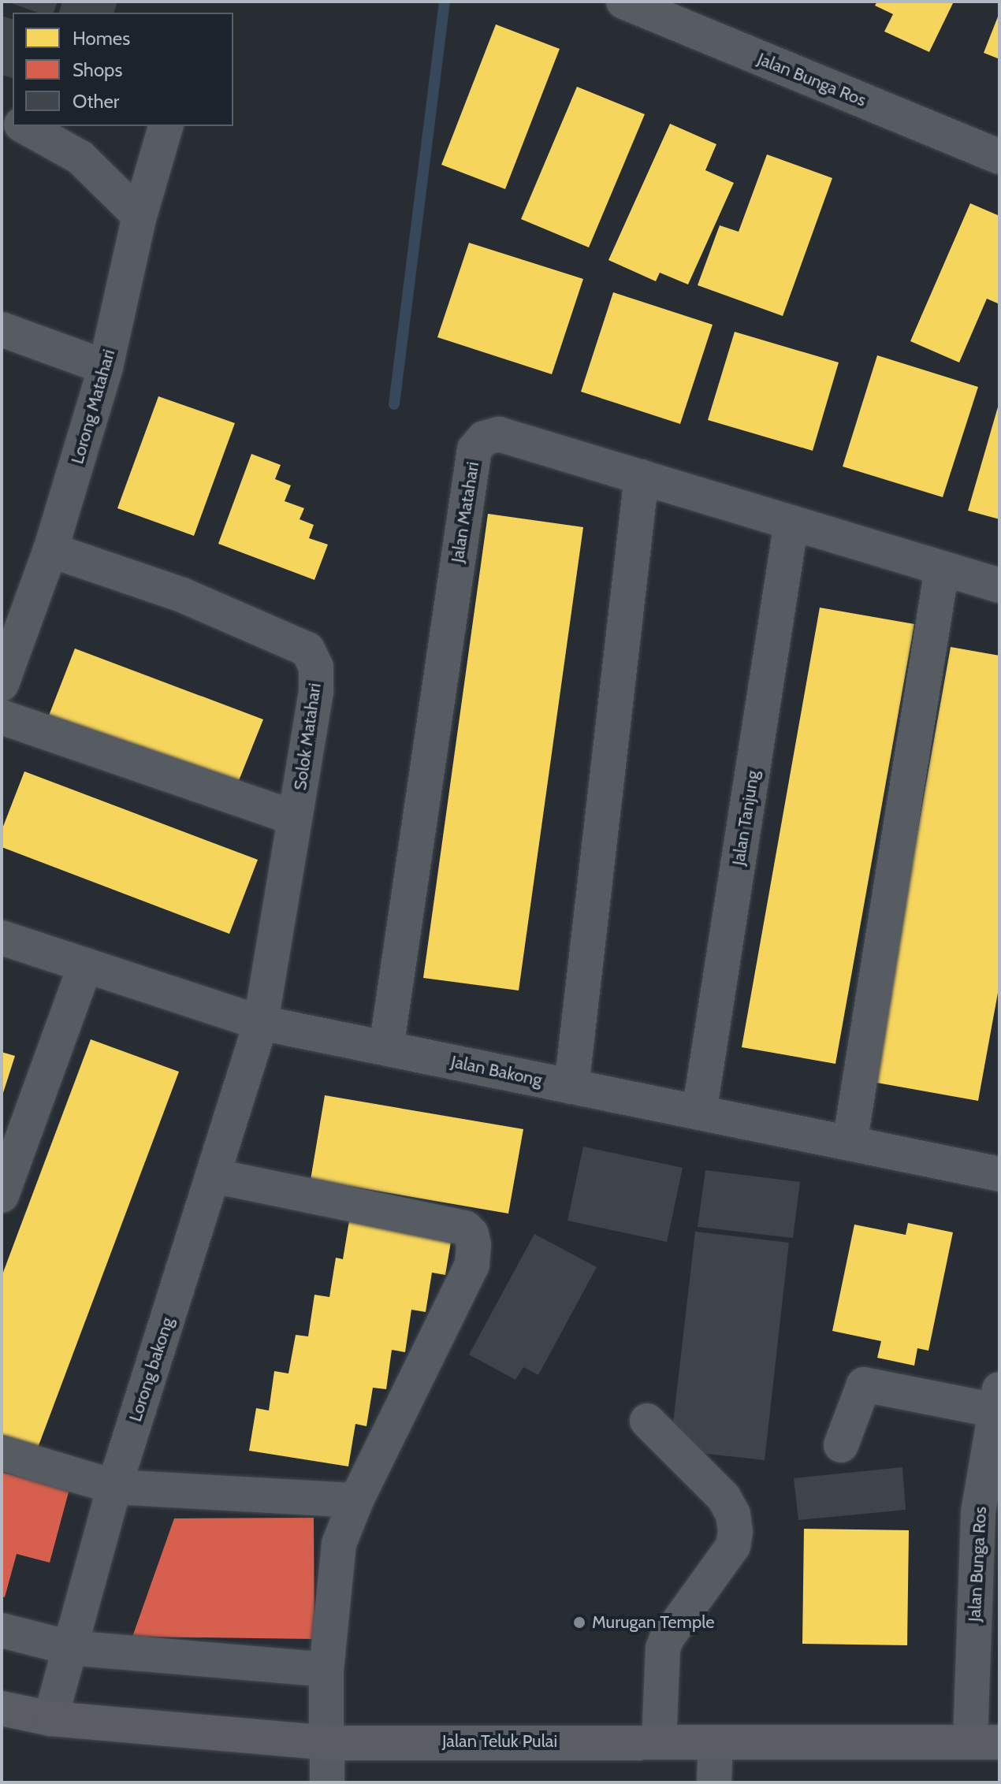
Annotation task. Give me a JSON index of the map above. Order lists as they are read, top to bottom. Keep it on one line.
{"streets":{"main road":["Jalan Teluk Pulai"],"street":["Jalan Bunga Ros","Lorong Matahari","Jalan Matahari","Solok Matahari","Jalan Tanjung","Jalan Bakong","Lorong bakong"]},"crossings":[["Jalan Bunga Ros","Jalan Teluk Pulai"],["Lorong Matahari","Solok Matahari"],["Jalan Matahari","Jalan Tanjung"],["Jalan Matahari","Jalan Bakong"],["Solok Matahari","Jalan Bakong"],["Solok Matahari","Lorong bakong"],["Jalan Tanjung","Jalan Bakong"],["Jalan Bakong","Lorong bakong"],["Lorong bakong","Jalan Teluk Pulai"]],"places":["Murugan Temple"],"legend":["Homes","Shops","Other"]}
